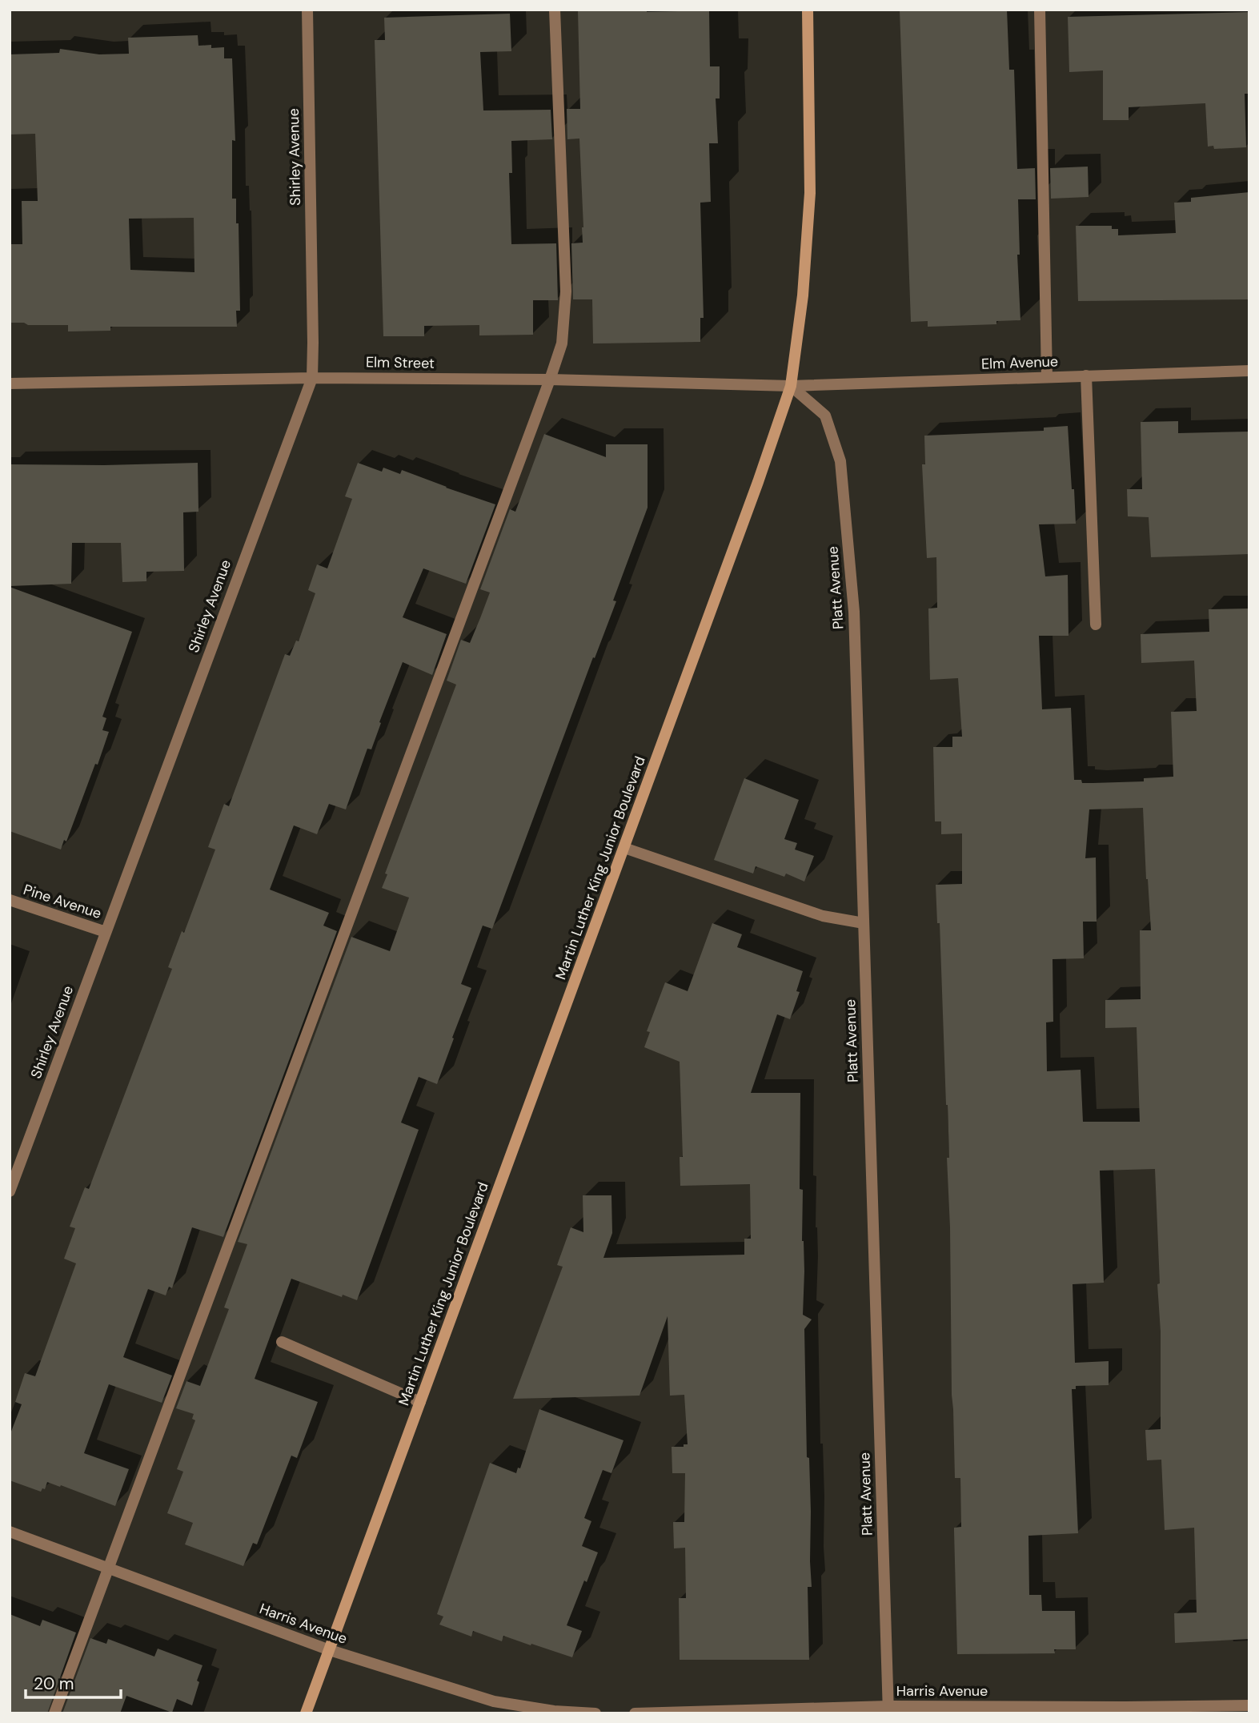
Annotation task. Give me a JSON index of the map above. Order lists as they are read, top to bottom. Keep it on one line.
{"streets":{"main road":["Martin Luther King Junior Boulevard"],"street":["Shirley Avenue","Elm Street","Elm Avenue","Platt Avenue","Pine Avenue","Harris Avenue"]},"crossings":[["Shirley Avenue","Elm Street"],["Shirley Avenue","Pine Avenue"],["Elm Street","Elm Avenue"],["Elm Street","Platt Avenue"],["Elm Street","Martin Luther King Junior Boulevard"],["Elm Avenue","Platt Avenue"],["Elm Avenue","Martin Luther King Junior Boulevard"],["Platt Avenue","Martin Luther King Junior Boulevard"],["Platt Avenue","Harris Avenue"],["Martin Luther King Junior Boulevard","Harris Avenue"]],"scale_bar":"20 m"}
